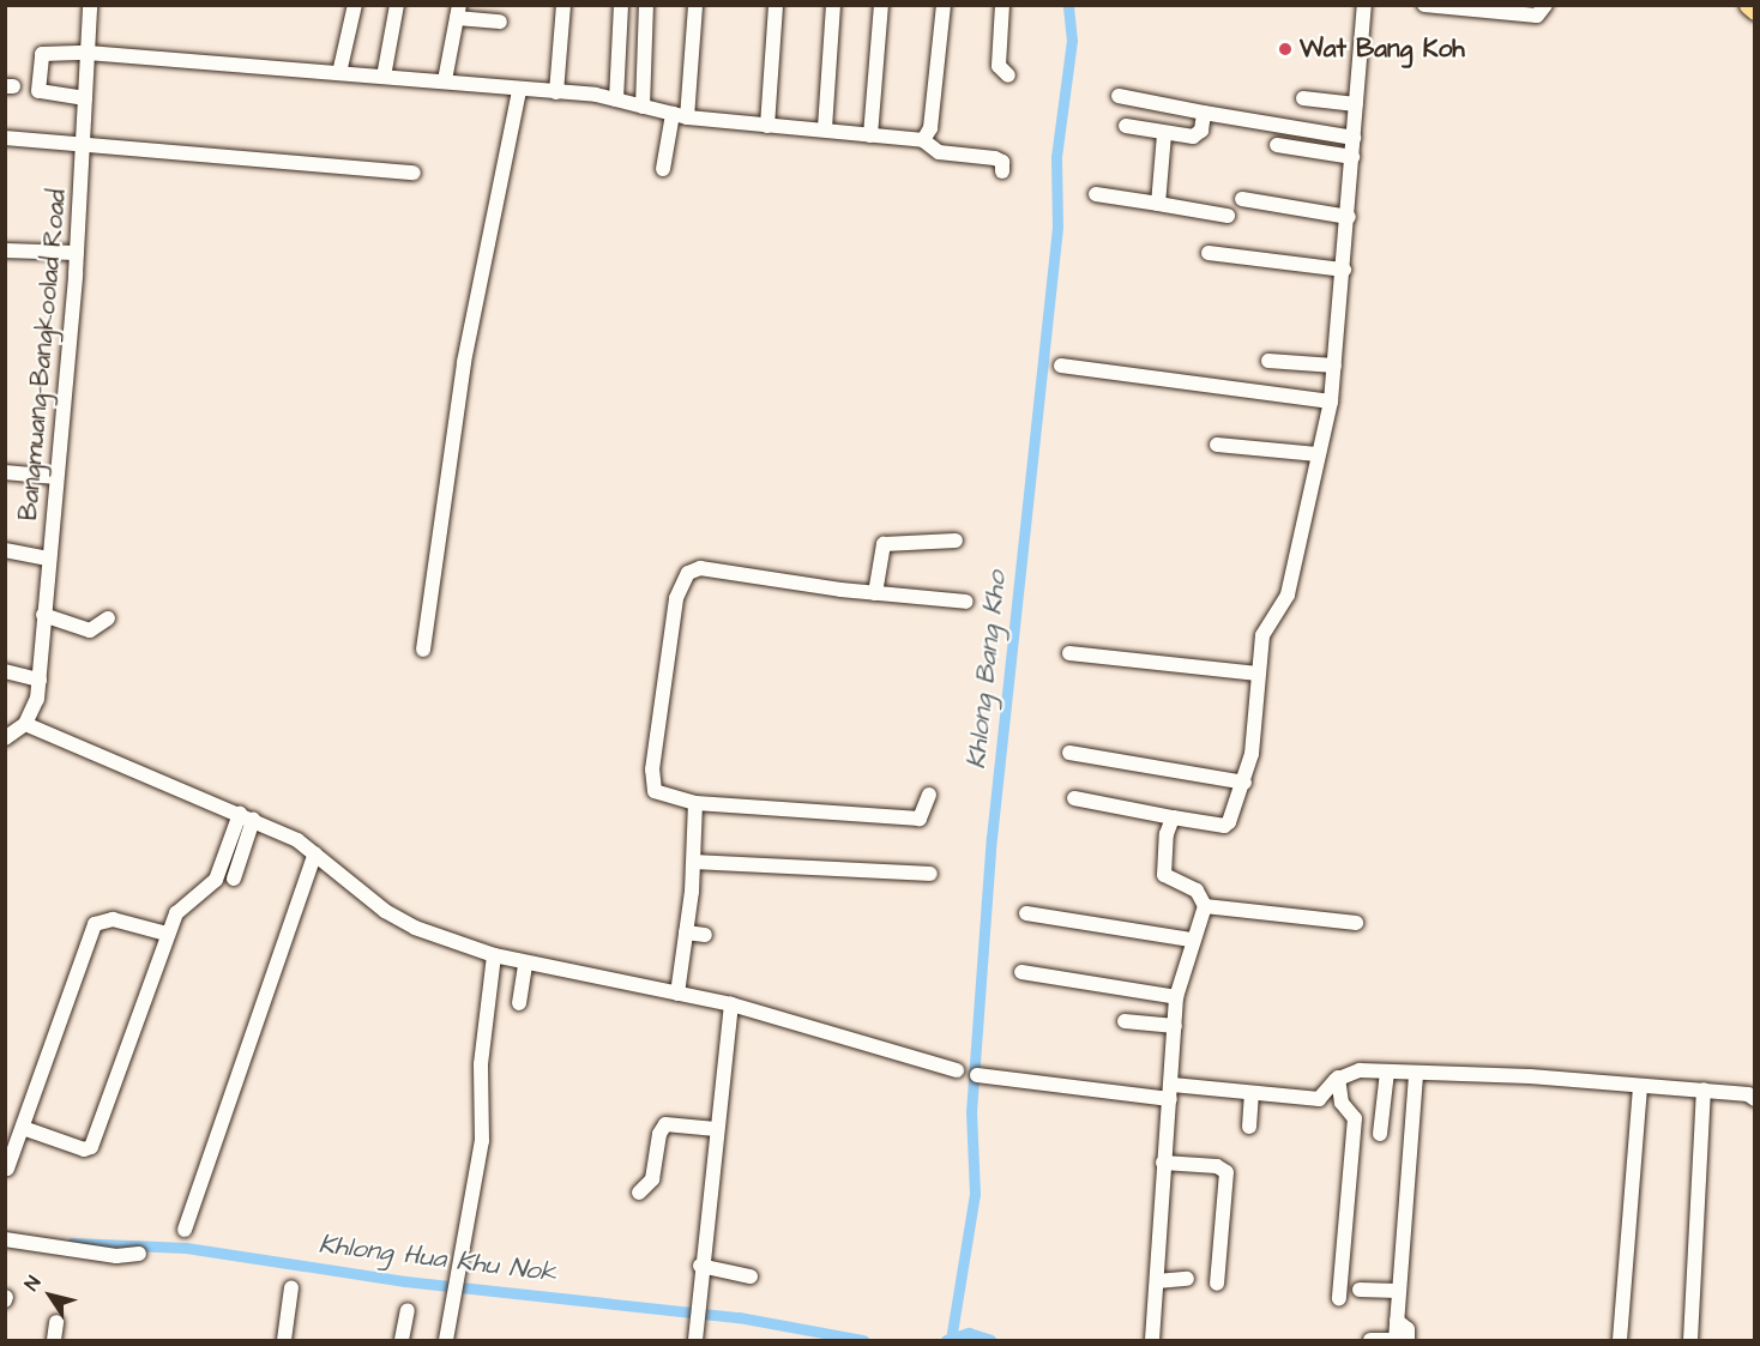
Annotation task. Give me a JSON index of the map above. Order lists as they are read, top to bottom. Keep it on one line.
{"streets":{"street":["Bangmuang-Bangkoolad Road"]},"water":["Khlong Bang Kho","Khlong Hua Khu Nok"],"places":["Wat Bang Koh"],"north":"top left"}
